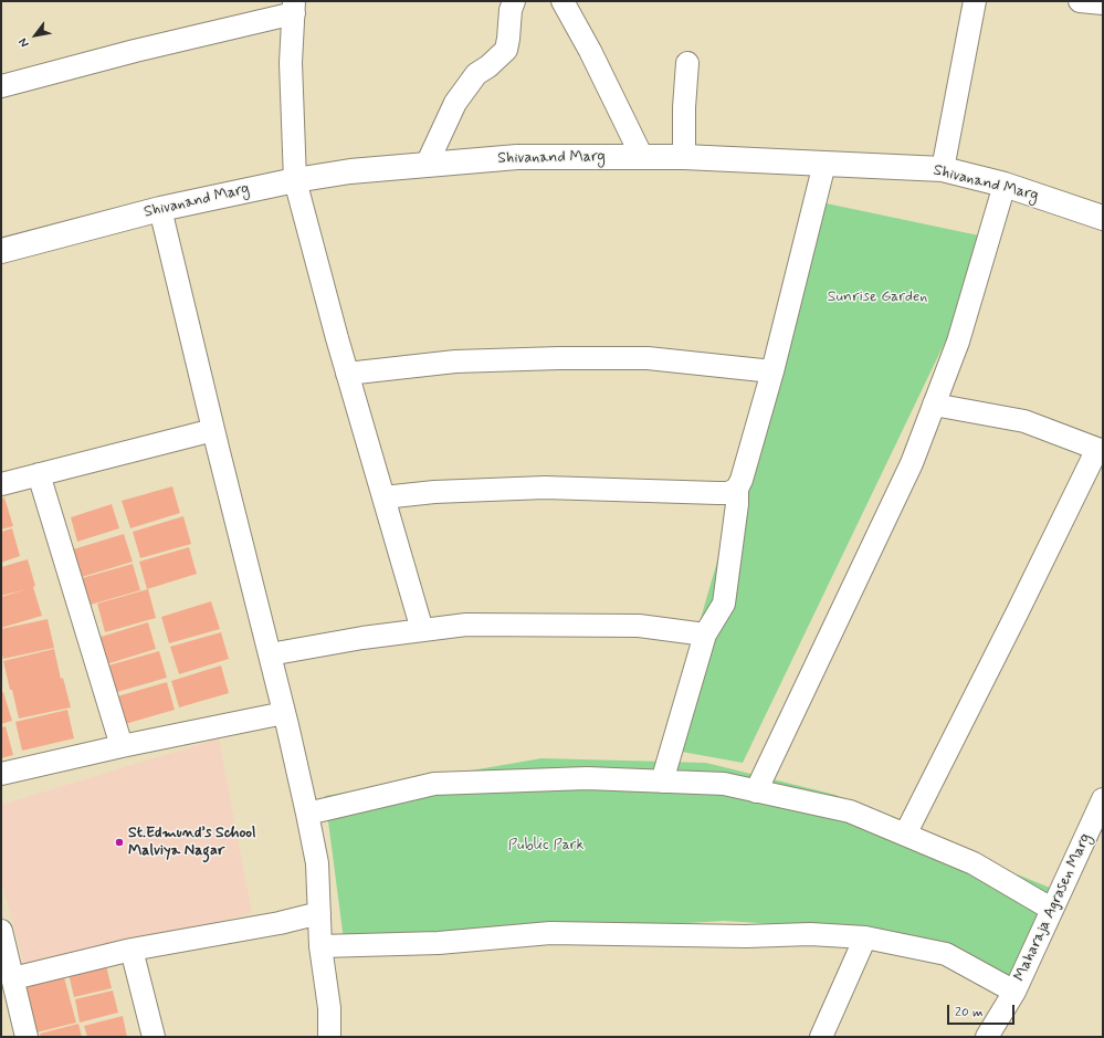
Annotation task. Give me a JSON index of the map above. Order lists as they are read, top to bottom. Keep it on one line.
{"streets":{"street":["Shivanand Marg","Maharaja Agrasen Marg"]},"parks":["Sunrise Garden","Public Park"],"places":["St.Edmund’s School Malviya Nagar"],"scale_bar":"20 m","north":"bottom left"}
